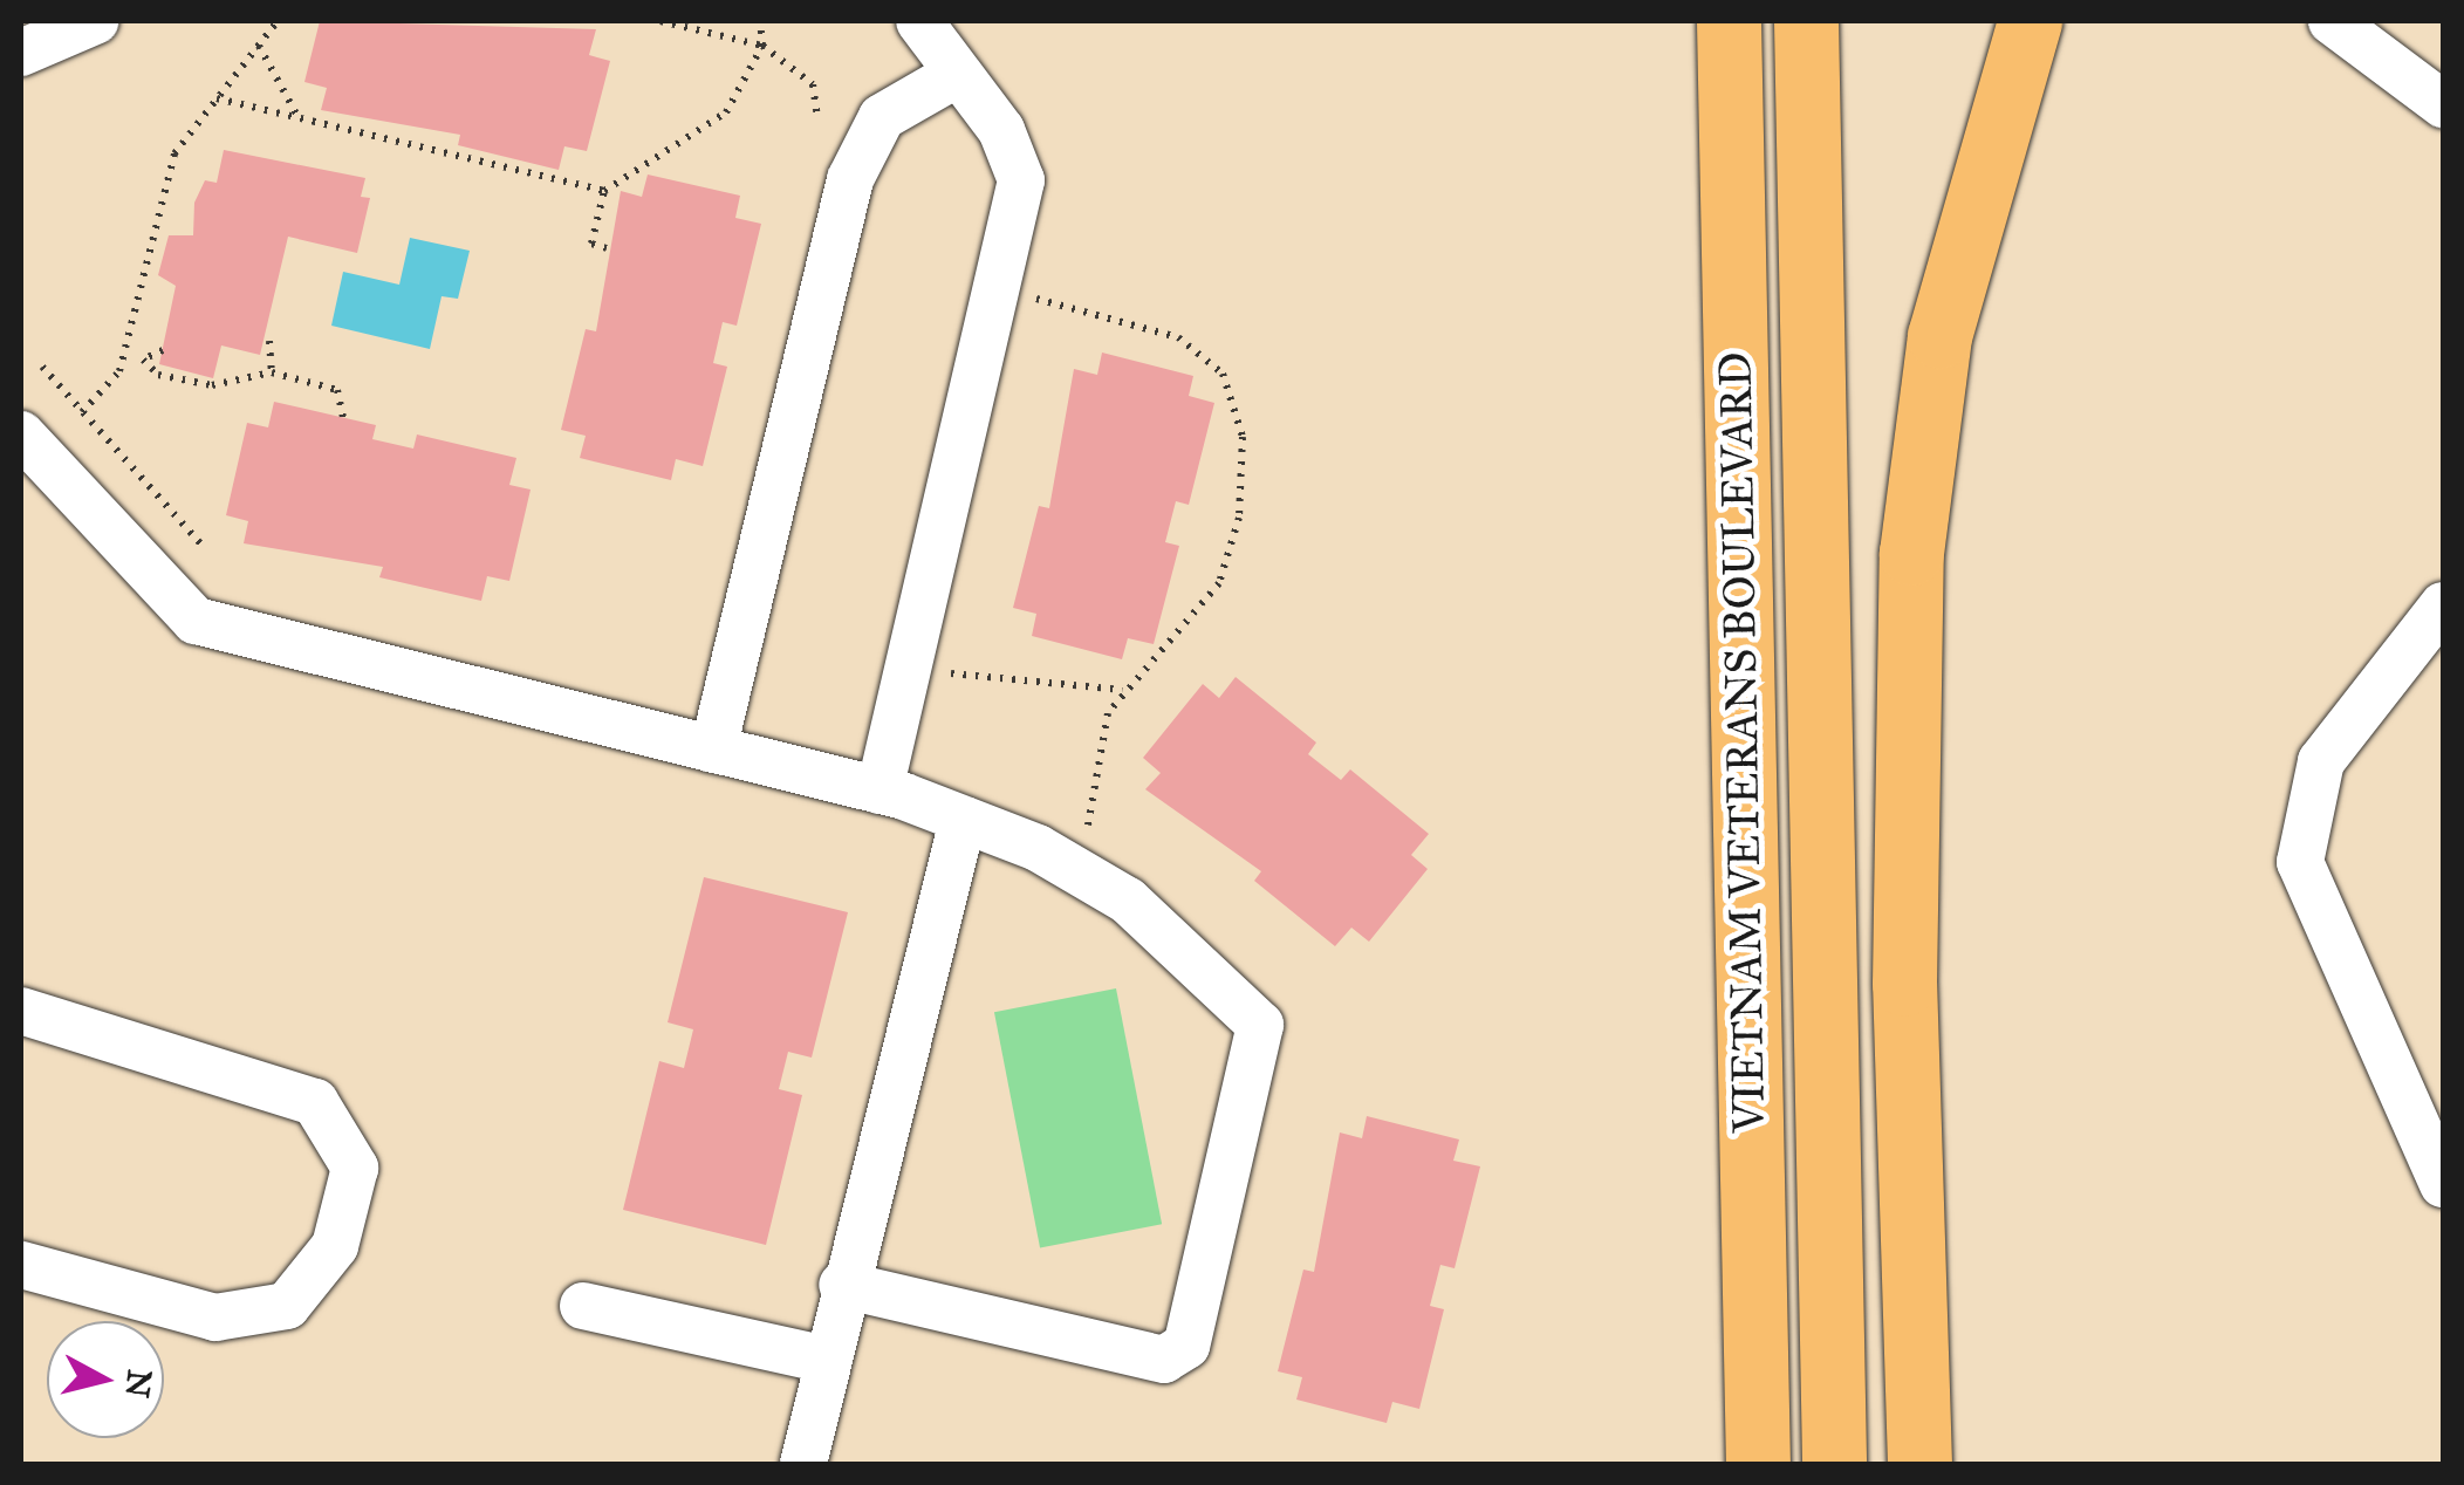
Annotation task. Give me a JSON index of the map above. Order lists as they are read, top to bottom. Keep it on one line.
{"streets":{"highway":["VIETNAM VETERANS BOULEVARD"]},"north":"right"}
